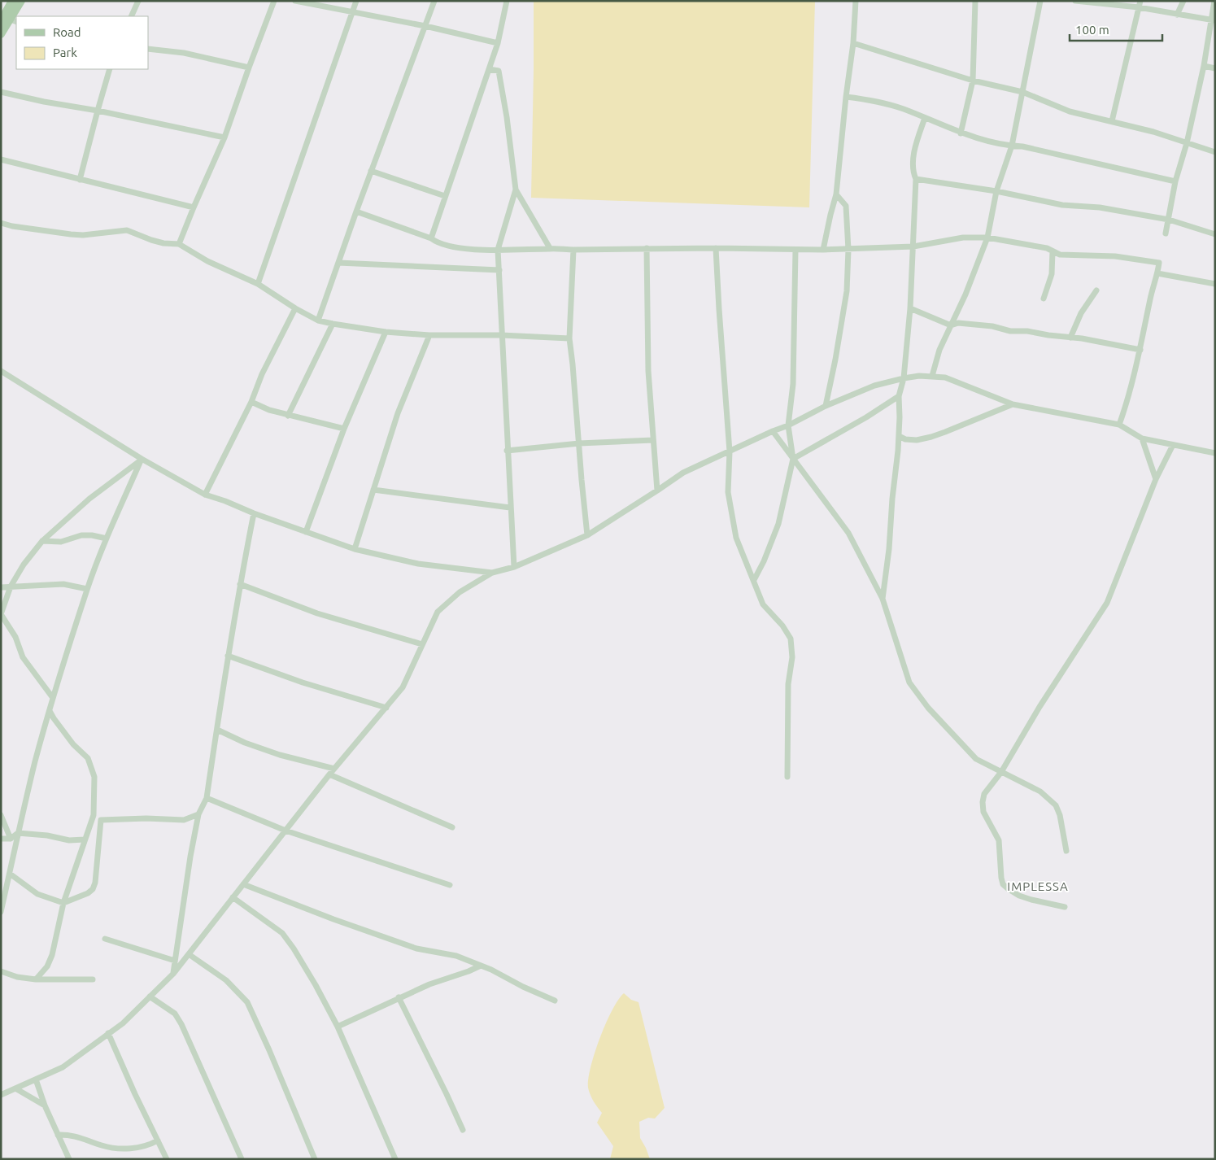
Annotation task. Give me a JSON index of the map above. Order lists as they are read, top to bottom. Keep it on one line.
{"districts":["IMPLESSA"],"legend":["Road","Park"],"scale_bar":"100 m"}
